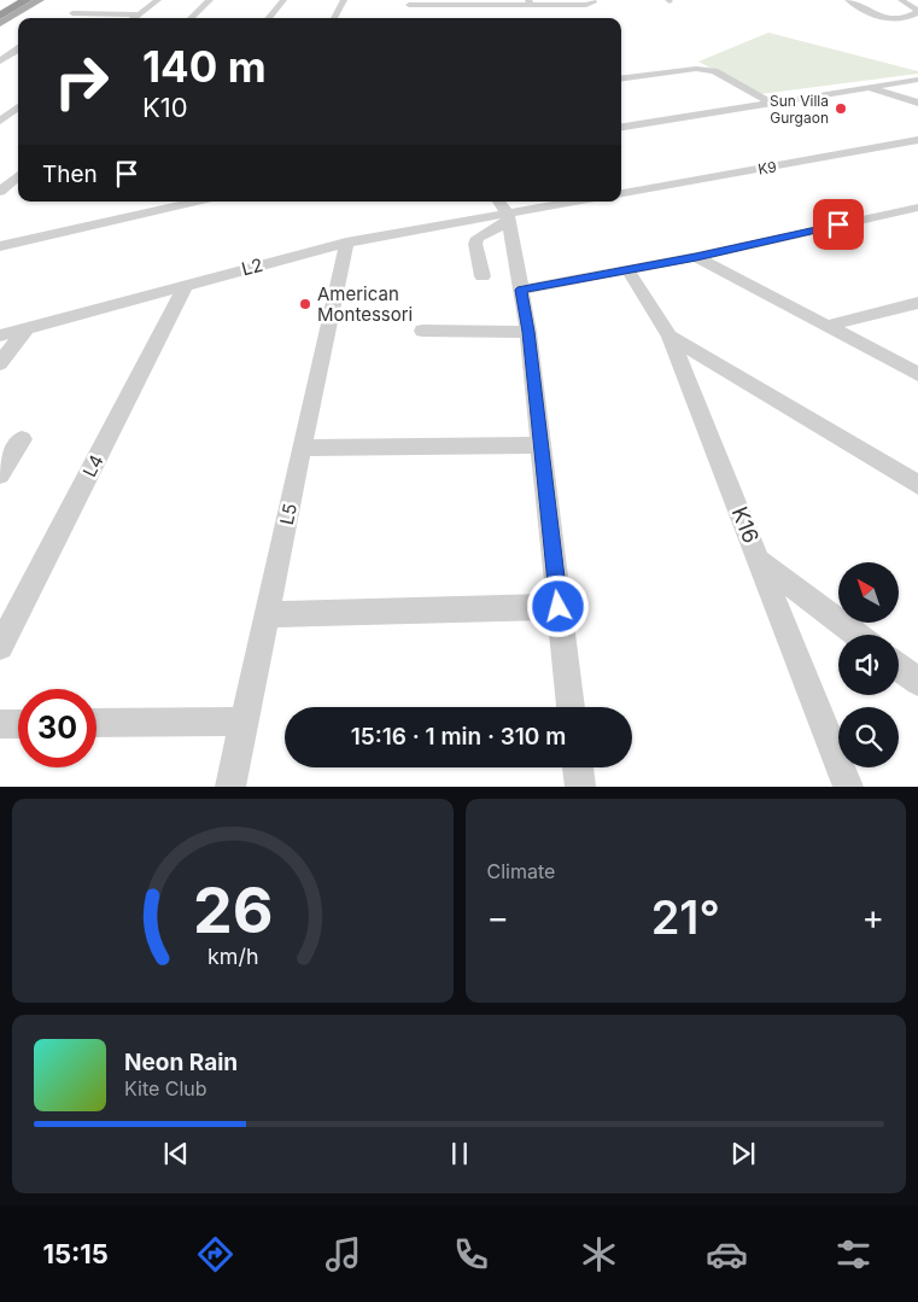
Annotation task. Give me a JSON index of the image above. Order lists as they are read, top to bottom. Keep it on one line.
{"streets":{"street":["K9","L2","L4","L5","K16"]},"crossings":[["L2","L4"],["L2","L5"]],"places":["Sun Villa Gurgaon","American Montessori"],"north":"top left","page":{"turn":["140 m","K10"],"then":"Then","limit":"30","trip":"15:16 · 1 min · 310 m","tile":"Climate","heat":["−","21°","+"],"song":["Neon Rain","Kite Club"],"tabs":"15:15","gauge":["26","km/h"]}}
